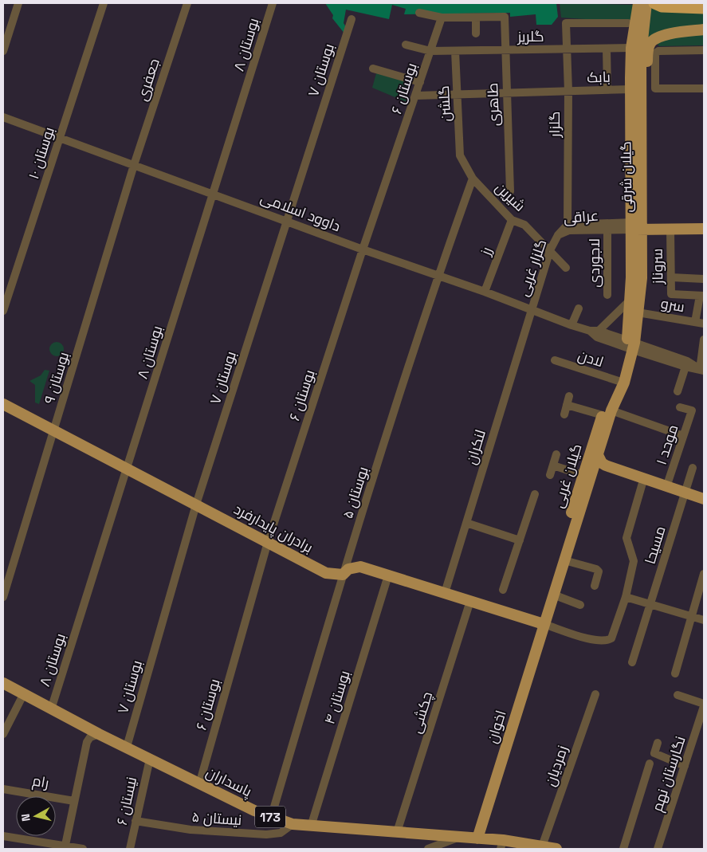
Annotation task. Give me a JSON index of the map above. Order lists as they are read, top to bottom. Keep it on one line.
{"streets":{"main road":["گیلان شرقی","عراقی","گیلان غربی","برادران پایدارفرد","اخوان","پاسداران","173"],"street":["گلریز","بوستان ۸","بوستان ۷","بابک","جعفری","بوستان ۶","گلشن","طاهری","گلزار","بوستان ۱۰","شیرین","داوود اسلامی","رز","لاجوردی","سروناز","گلزار غربی","سرو","لادن","بوستان ۹","موحد ۱","لنکران","بوستان ۵","مسیحا","بوستان ۴","چکشی","زمردیان","نگارستان نهم","رام","نیستان ۶","نیستان ۵"]},"crossings":[["گلریز","بوستان ۶"],["گلریز","گلشن"],["گلریز","طاهری"],["گلریز","گلزار"],["گلریز","گیلان شرقی"],["بوستان ۸","داوود اسلامی"],["بوستان ۸","برادران پایدارفرد"],["بوستان ۸","پاسداران"],["بوستان ۷","داوود اسلامی"],["بوستان ۷","برادران پایدارفرد"],["بوستان ۷","پاسداران"],["بابک","بوستان ۶"],["بابک","گلشن"],["بابک","طاهری"],["بابک","گلزار"],["بابک","گیلان شرقی"],["جعفری","داوود اسلامی"],["جعفری","بوستان ۹"],["بوستان ۶","داوود اسلامی"],["بوستان ۶","برادران پایدارفرد"],["بوستان ۶","پاسداران"],["گلشن","شیرین"],["گلزار","عراقی"],["بوستان ۱۰","داوود اسلامی"],["گیلان شرقی","داوود اسلامی"],["گیلان شرقی","عراقی"],["گیلان شرقی","سرو"],["گیلان شرقی","گیلان غربی"],["شیرین","رز"],["شیرین","گلزار غربی"],["شیرین","بوستان ۵"],["داوود اسلامی","رز"],["داوود اسلامی","گلزار غربی"],["داوود اسلامی","بوستان ۹"],["داوود اسلامی","لنکران"],["داوود اسلامی","گیلان غربی"],["داوود اسلامی","بوستان ۵"],["عراقی","لاجوردی"],["عراقی","گلزار غربی"],["سروناز","سرو"],["گلزار غربی","لنکران"],["لادن","گیلان غربی"],["بوستان ۹","برادران پایدارفرد"],["گیلان غربی","اخوان"],["بوستان ۵","برادران پایدارفرد"],["بوستان ۵","پاسداران"],["بوستان ۴","پاسداران"],["چکشی","پاسداران"],["اخوان","پاسداران"],["زمردیان","پاسداران"],["پاسداران","نیستان ۶"],["پاسداران","نیستان ۵"],["نیستان ۶","نیستان ۵"]],"north":"left"}
